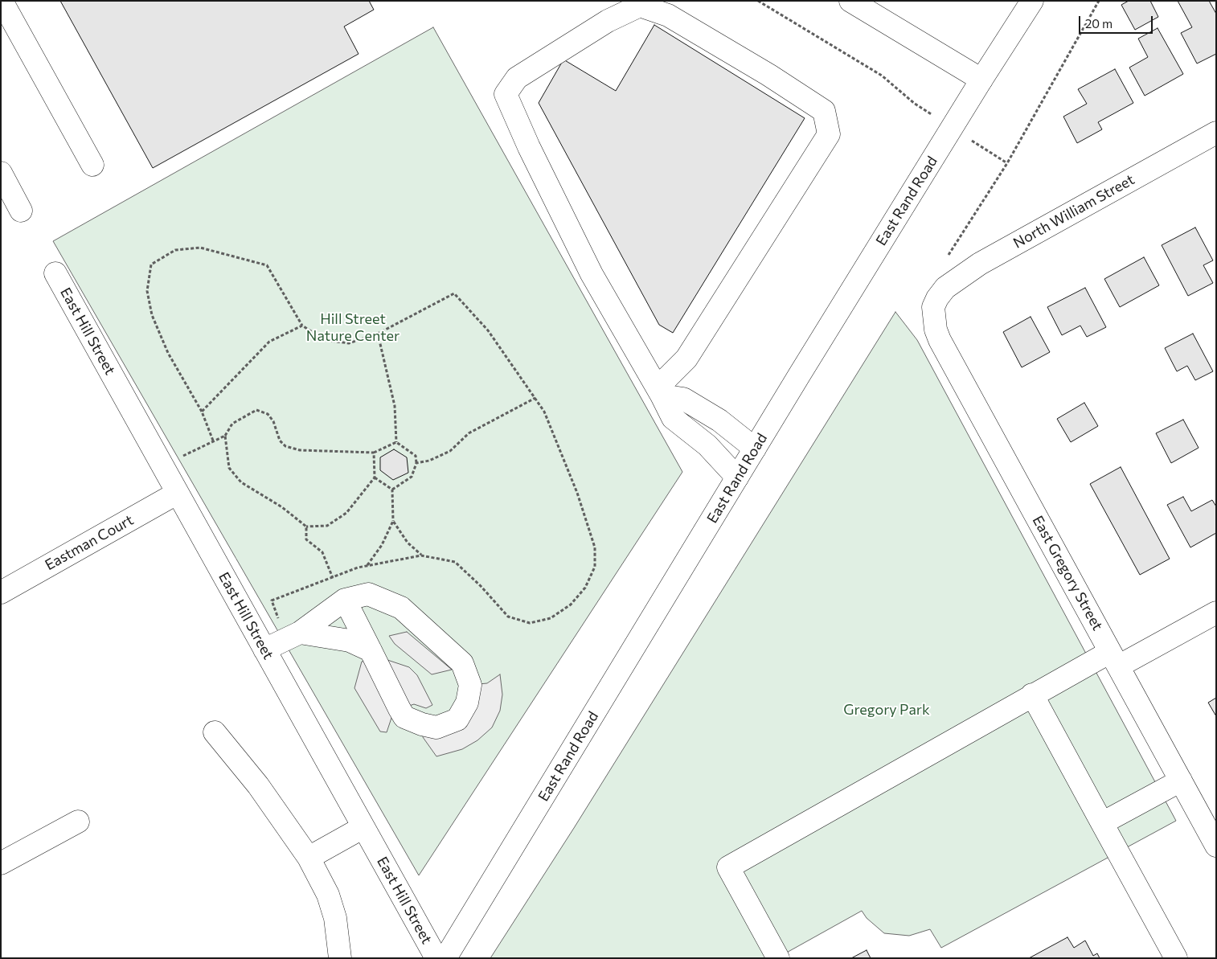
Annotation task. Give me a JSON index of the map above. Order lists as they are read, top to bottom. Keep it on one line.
{"streets":{"street":["East Rand Road","North William Street","East Hill Street","Eastman Court","East Gregory Street"]},"crossings":[["North William Street","East Gregory Street"],["East Hill Street","Eastman Court"]],"parks":["Hill Street Nature Center","Gregory Park"],"scale_bar":"20 m"}
